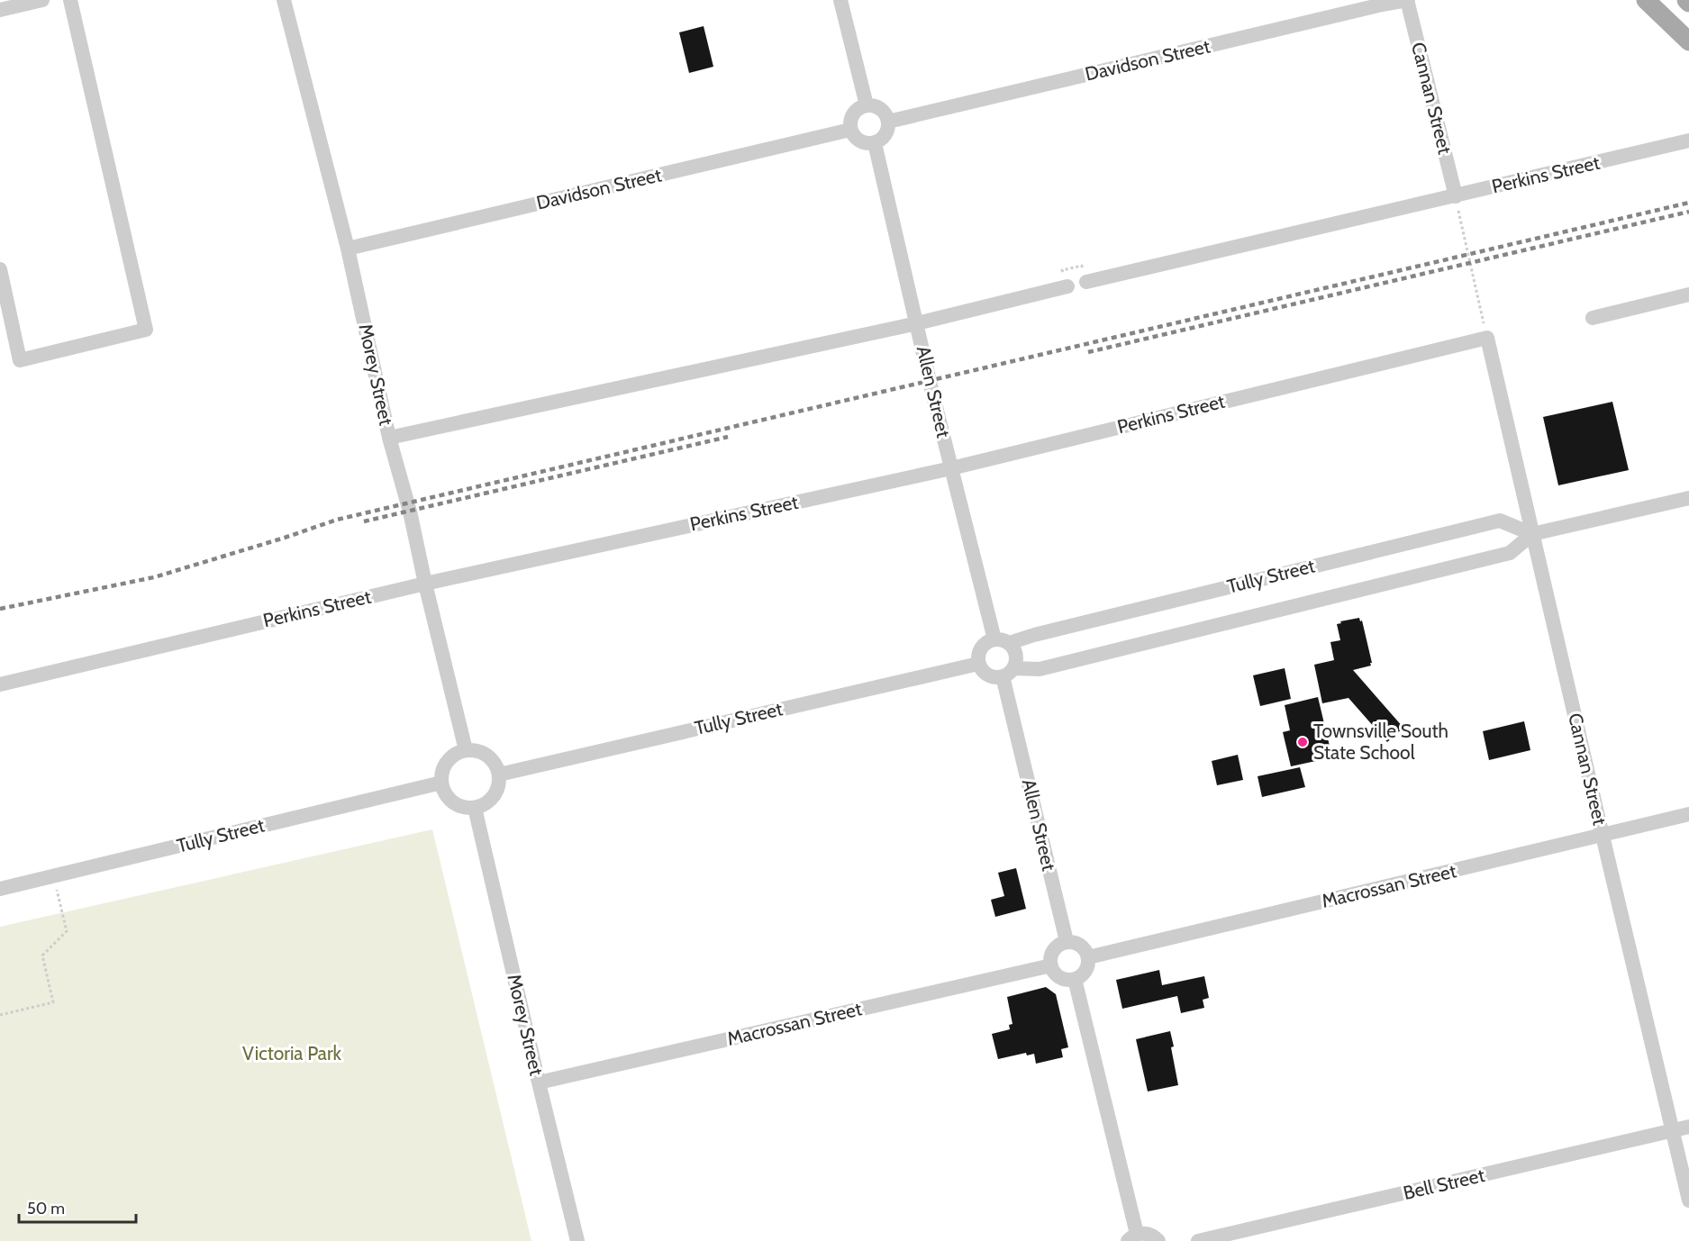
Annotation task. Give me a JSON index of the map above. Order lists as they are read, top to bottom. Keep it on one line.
{"streets":{"street":["Davidson Street","Cannan Street","Perkins Street","Morey Street","Allen Street","Tully Street","Macrossan Street","Bell Street"]},"crossings":[["Davidson Street","Cannan Street"],["Davidson Street","Morey Street"],["Davidson Street","Allen Street"],["Cannan Street","Perkins Street"],["Cannan Street","Tully Street"],["Cannan Street","Macrossan Street"],["Cannan Street","Bell Street"],["Perkins Street","Morey Street"],["Perkins Street","Allen Street"],["Morey Street","Tully Street"],["Morey Street","Macrossan Street"],["Allen Street","Tully Street"],["Allen Street","Macrossan Street"]],"parks":["Victoria Park"],"places":["Townsville South State School"],"scale_bar":"50 m"}
